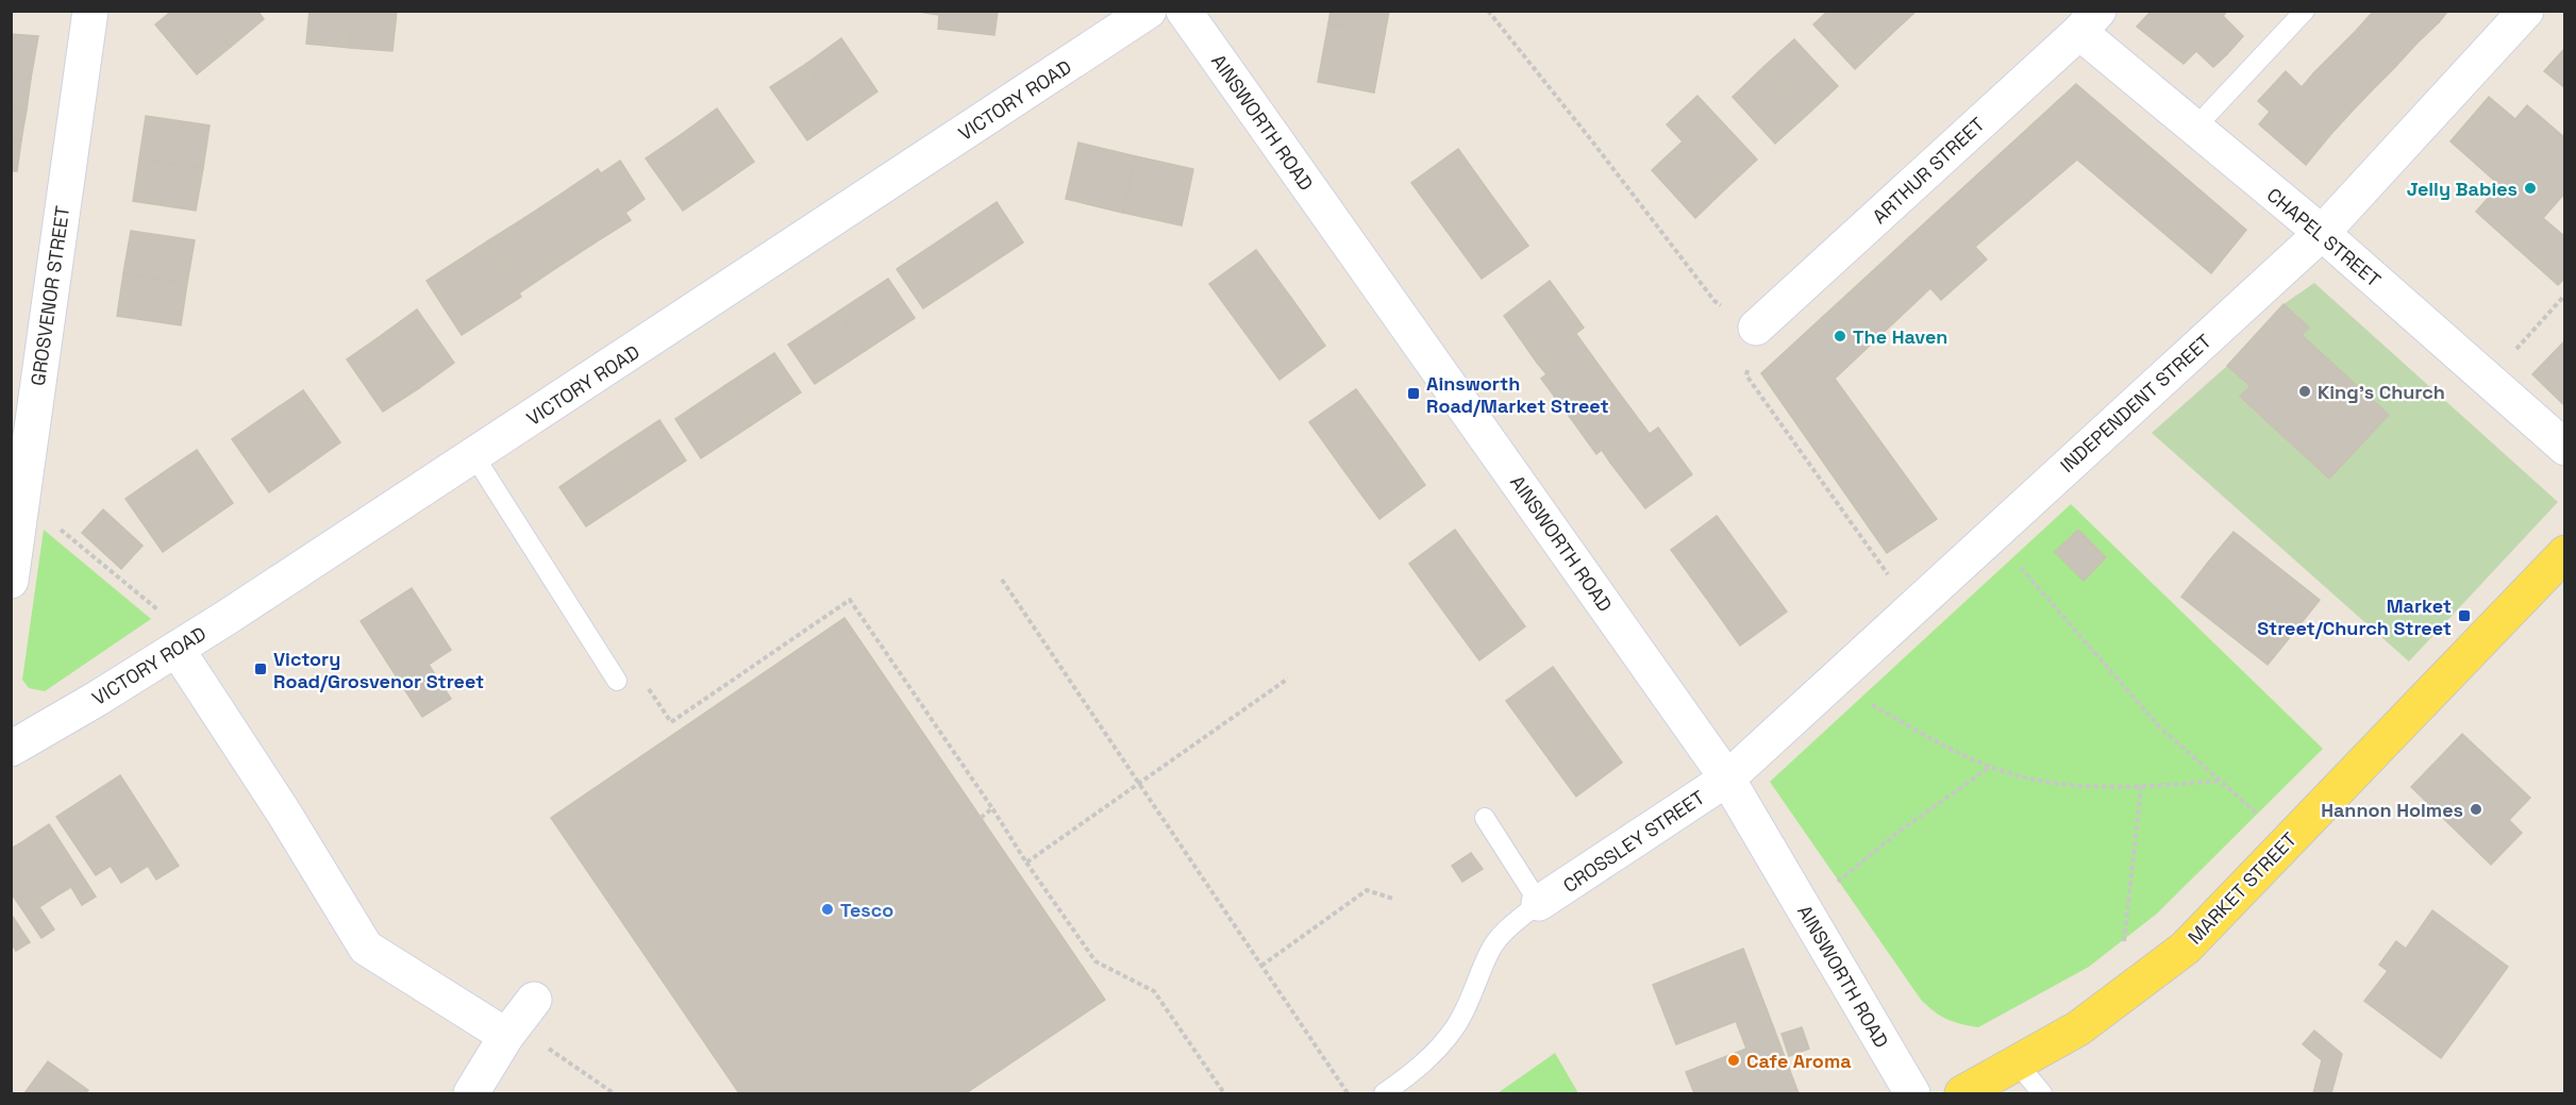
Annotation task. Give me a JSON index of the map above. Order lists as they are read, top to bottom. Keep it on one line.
{"streets":{"main road":["MARKET STREET"],"street":["VICTORY ROAD","AINSWORTH ROAD","ARTHUR STREET","CHAPEL STREET","GROSVENOR STREET","INDEPENDENT STREET","CROSSLEY STREET"]},"crossings":[["AINSWORTH ROAD","INDEPENDENT STREET"],["AINSWORTH ROAD","CROSSLEY STREET"],["ARTHUR STREET","CHAPEL STREET"],["CHAPEL STREET","INDEPENDENT STREET"],["INDEPENDENT STREET","CROSSLEY STREET"]],"places":{"other":["Jelly Babies","The Haven","King's Church","Hannon Holmes","Tesco","Cafe Aroma"],"transit":["Ainsworth Road/Market Street","Market Street/Church Street","Victory Road/Grosvenor Street"]}}
